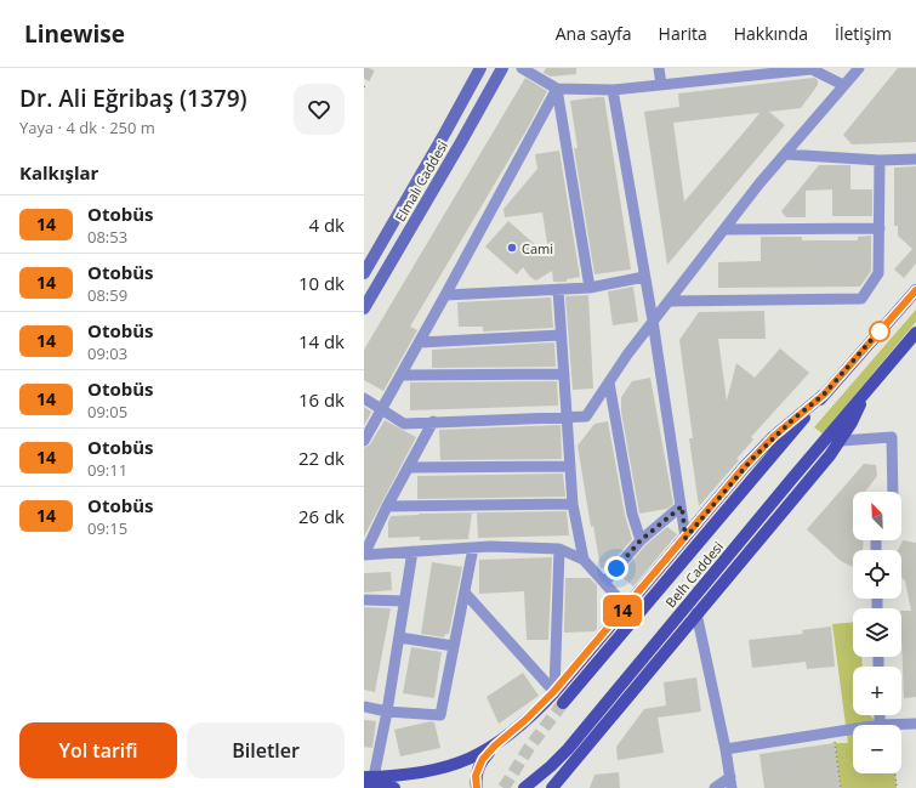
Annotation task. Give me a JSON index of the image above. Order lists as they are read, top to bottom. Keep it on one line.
{"streets":{"main road":["Elmalı Caddesi","Belh Caddesi"]},"places":["Cami"],"lines":["bus line 14"],"north":"top left","page":{"header":"Linewise","nav":["Ana sayfa","Harita","Hakkında","İletişim"],"heading":[["Dr. Ali Eğribaş (1379)","Yaya · 4 dk · 250 m"],"Kalkışlar"],"on_map":"14","list":[{"mark":"14","name":"Otobüs","note":"08:53","value":"4 dk"},{"mark":"14","name":"Otobüs","note":"08:59","value":"10 dk"},{"mark":"14","name":"Otobüs","note":"09:03","value":"14 dk"},{"mark":"14","name":"Otobüs","note":"09:05","value":"16 dk"},{"mark":"14","name":"Otobüs","note":"09:11","value":"22 dk"},{"mark":"14","name":"Otobüs","note":"09:15","value":"26 dk"}],"map_buttons":["+","−"],"buttons":["Yol tarifi","Biletler"]}}
